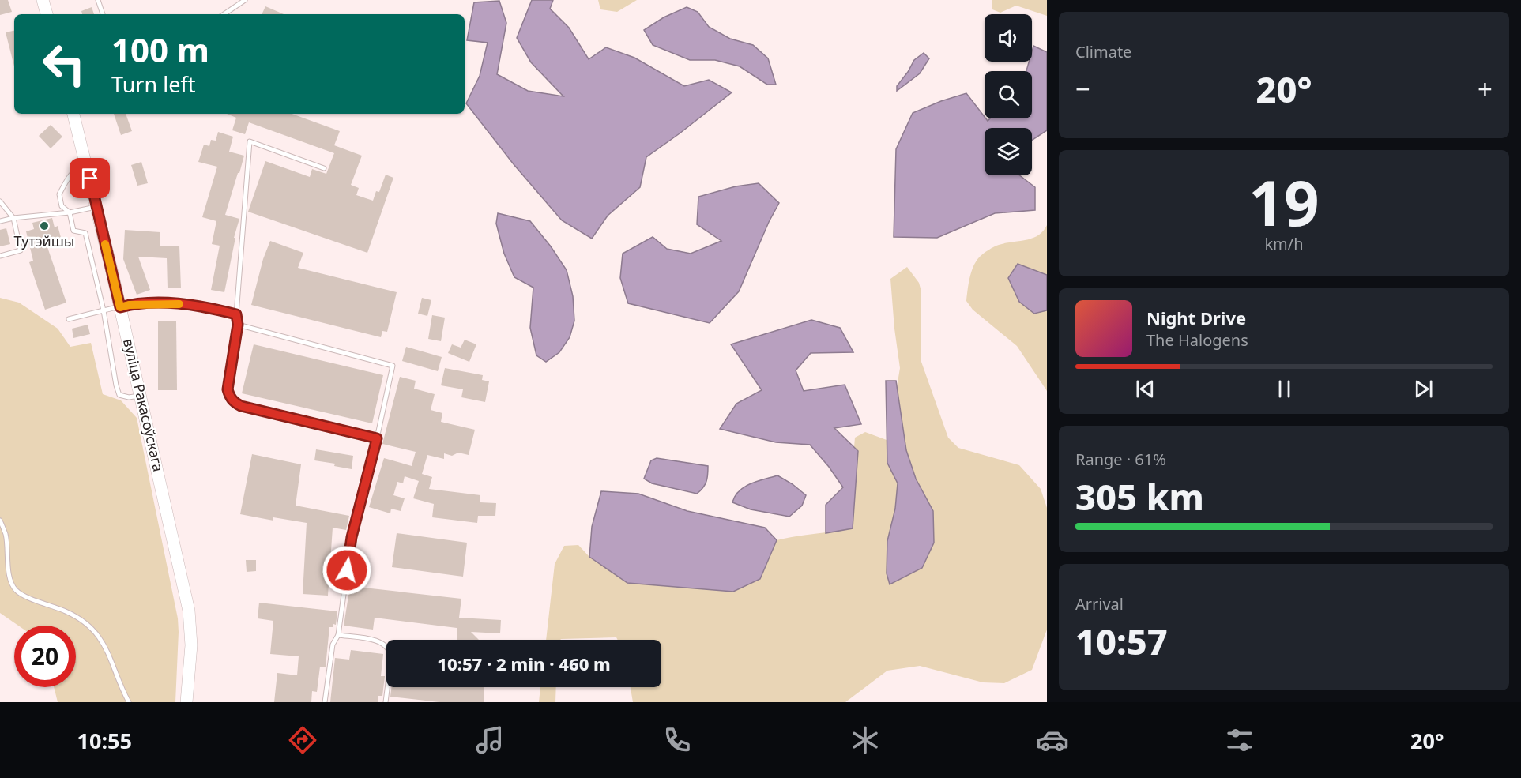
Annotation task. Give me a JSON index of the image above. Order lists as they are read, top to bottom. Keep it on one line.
{"streets":{"street":["вуліца Ракасоўскага"]},"places":["Тутэйшы"],"page":{"tile":["Climate",["19","km/h"],["Range · 61%","305 km"],["Arrival","10:57"]],"turn":["100 m","Turn left"],"heat":["−","20°","+"],"song":["Night Drive","The Halogens"],"limit":"20","trip":"10:57 · 2 min · 460 m","tabs":["10:55","20°"]}}
